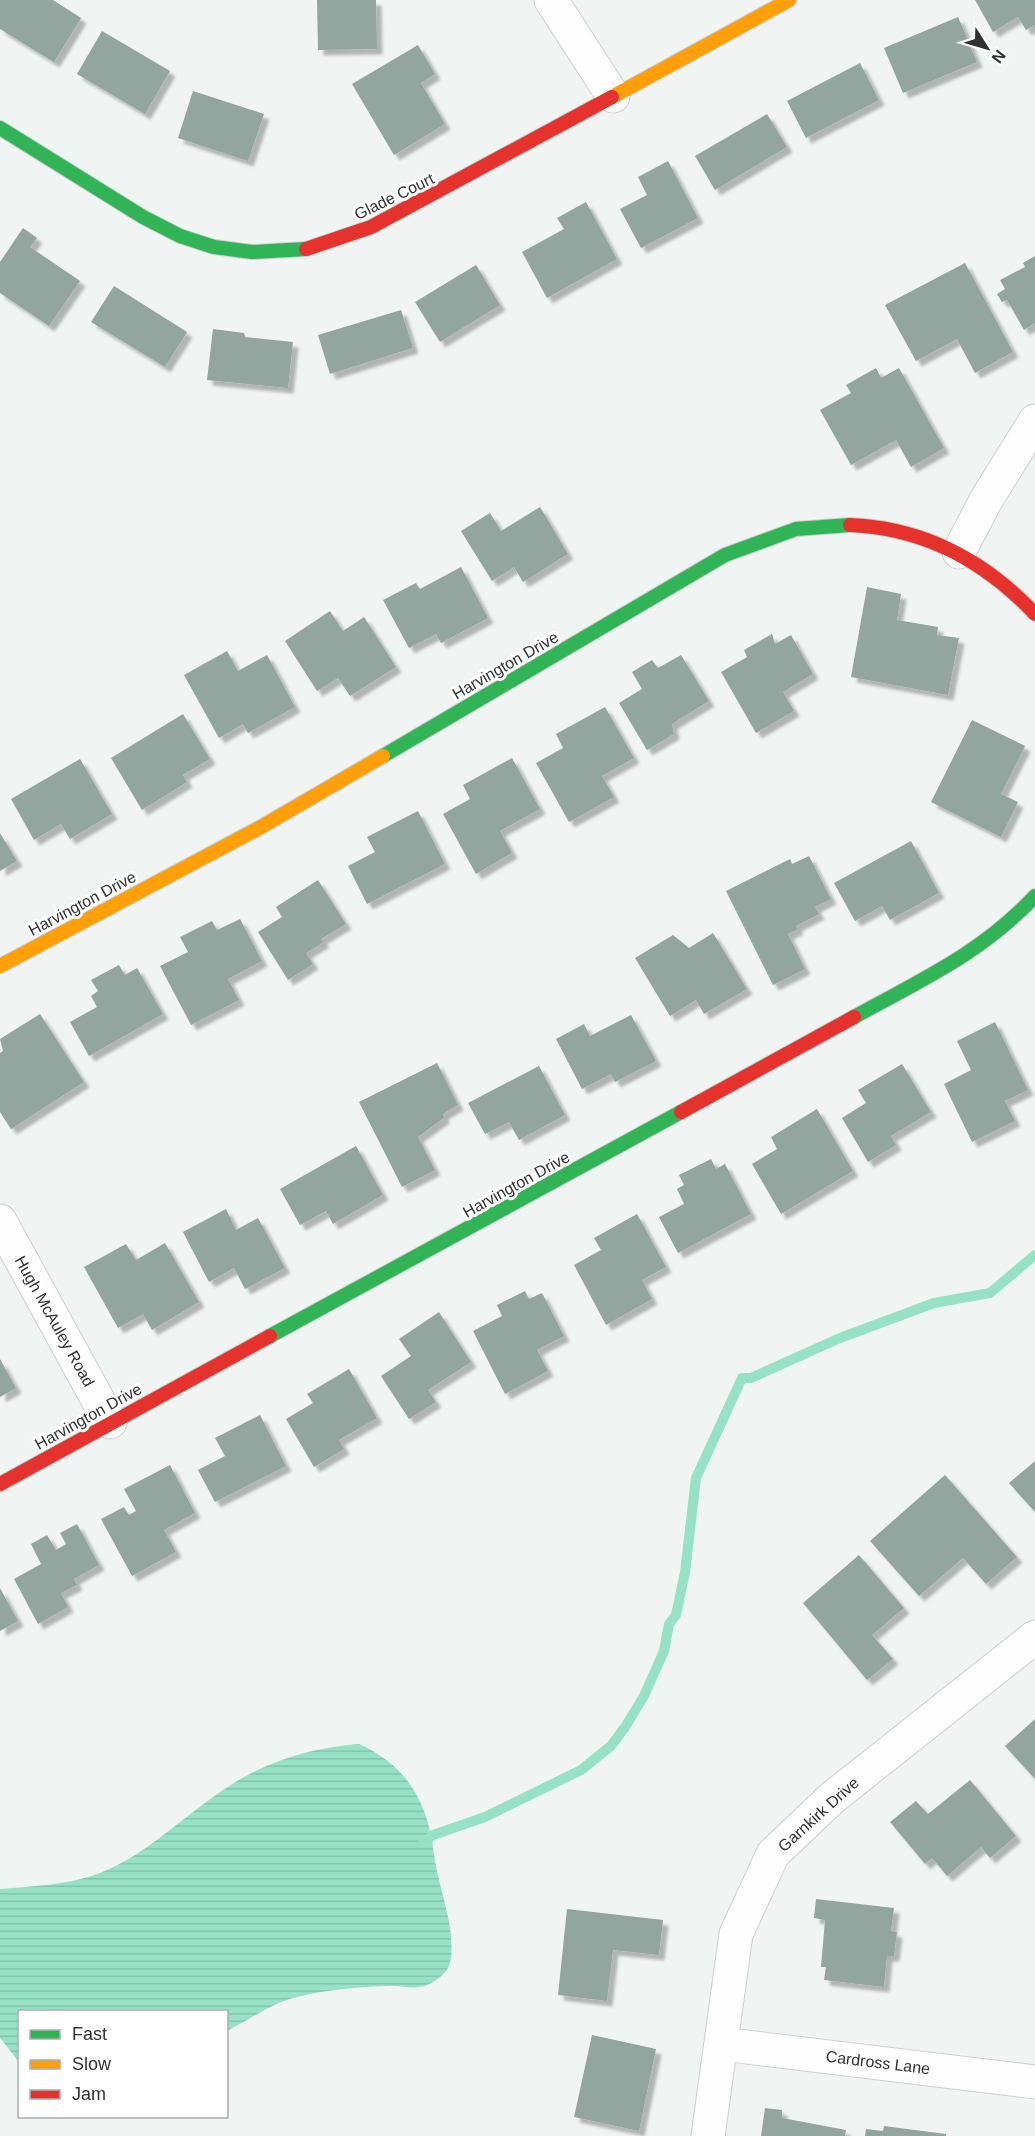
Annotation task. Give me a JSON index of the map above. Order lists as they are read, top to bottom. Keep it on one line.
{"streets":{"street":["Glade Court","Harvington Drive","Hugh McAuley Road","Garnkirk Drive","Cardross Lane"]},"crossings":[["Harvington Drive","Hugh McAuley Road"],["Garnkirk Drive","Cardross Lane"]],"legend":["Fast","Slow","Jam"],"north":"bottom right"}
